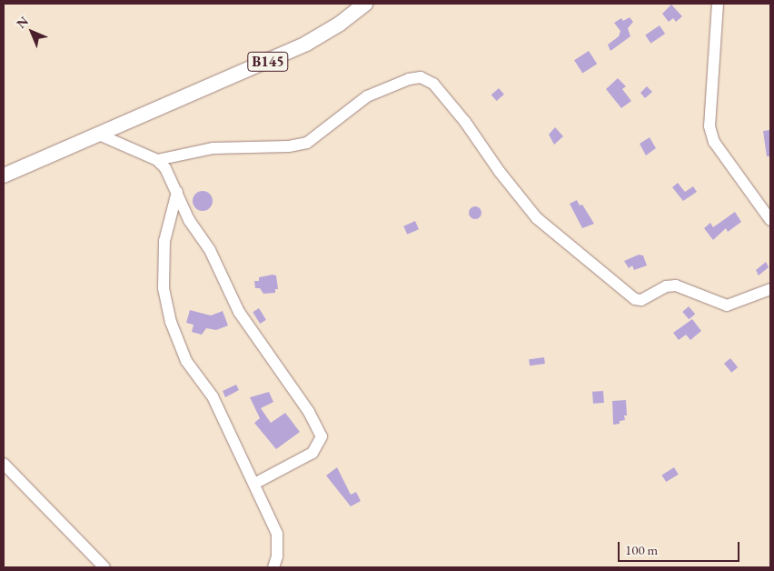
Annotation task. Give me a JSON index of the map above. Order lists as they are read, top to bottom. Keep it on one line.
{"streets":{"main road":["B145"]},"scale_bar":"100 m","north":"top left"}
